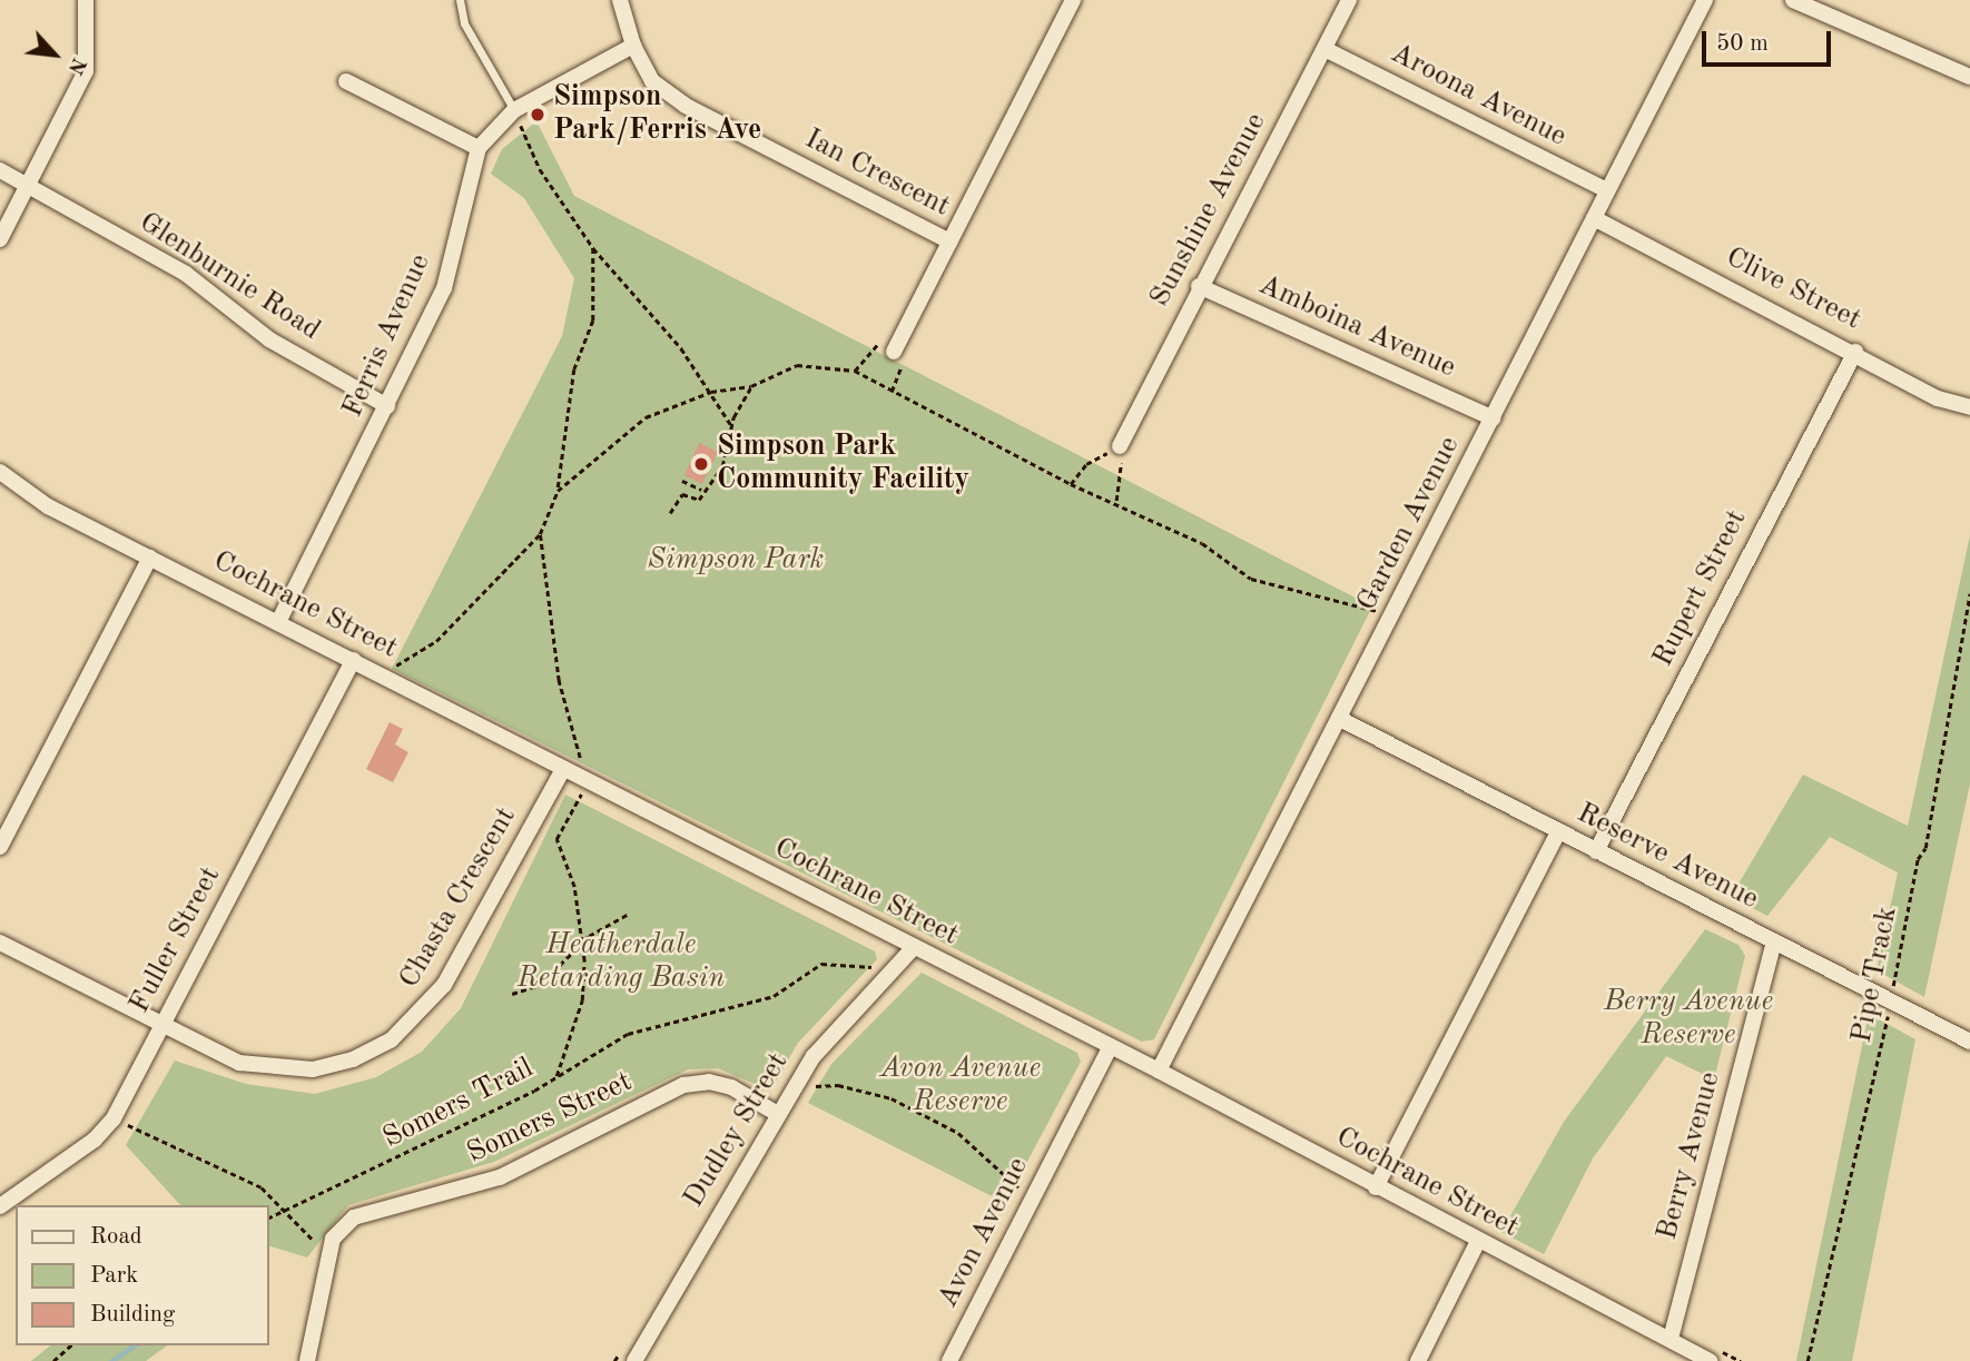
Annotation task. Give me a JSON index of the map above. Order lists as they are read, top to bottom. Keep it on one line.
{"streets":{"street":["Aroona Avenue","Ian Crescent","Sunshine Avenue","Glenburnie Road","Clive Street","Amboina Avenue","Ferris Avenue","Garden Avenue","Rupert Street","Cochrane Street","Reserve Avenue","Chasta Crescent","Fuller Street","Somers Street","Dudley Street","Berry Avenue","Avon Avenue"],"path":["Pipe Track","Somers Trail"]},"crossings":[["Aroona Avenue","Sunshine Avenue"],["Aroona Avenue","Garden Avenue"],["Sunshine Avenue","Amboina Avenue"],["Glenburnie Road","Ferris Avenue"],["Clive Street","Garden Avenue"],["Clive Street","Rupert Street"],["Amboina Avenue","Garden Avenue"],["Ferris Avenue","Cochrane Street"],["Garden Avenue","Cochrane Street"],["Garden Avenue","Reserve Avenue"],["Rupert Street","Reserve Avenue"],["Cochrane Street","Chasta Crescent"],["Cochrane Street","Fuller Street"],["Cochrane Street","Somers Trail"],["Cochrane Street","Dudley Street"],["Cochrane Street","Berry Avenue"],["Cochrane Street","Avon Avenue"],["Reserve Avenue","Pipe Track"],["Reserve Avenue","Berry Avenue"],["Chasta Crescent","Fuller Street"],["Somers Street","Dudley Street"]],"parks":["Simpson Park","Heatherdale Retarding Basin","Berry Avenue Reserve","Avon Avenue Reserve"],"places":["Simpson Park/Ferris Ave","Simpson Park Community Facility"],"legend":["Road","Park","Building"],"scale_bar":"50 m","north":"bottom right"}
